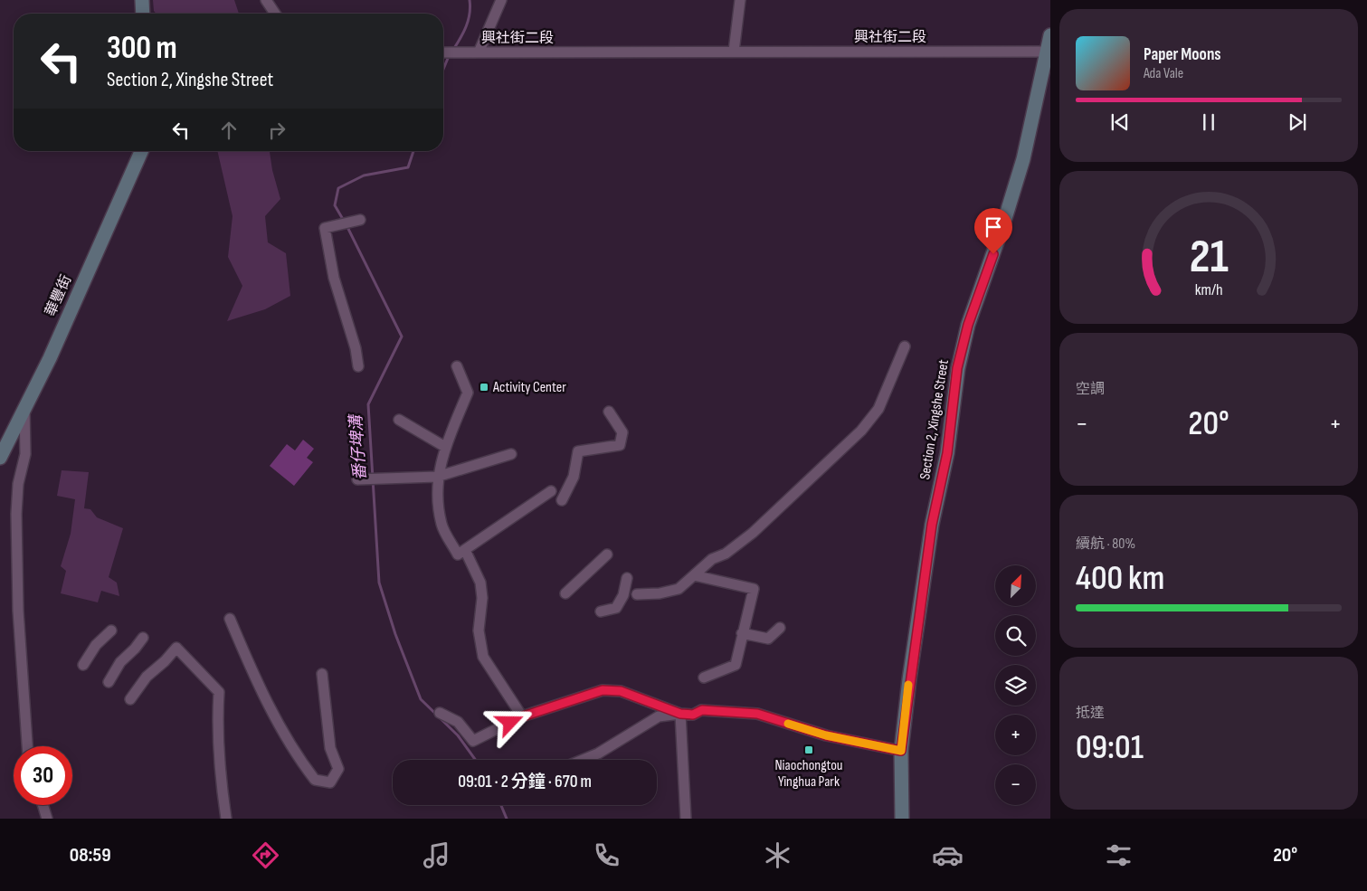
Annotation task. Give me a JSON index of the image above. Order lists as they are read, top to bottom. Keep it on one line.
{"streets":{"street":["興社街二段","華豐街","Section 2, Xingshe Street"]},"crossings":[["興社街二段","Section 2, Xingshe Street"]],"water":["番仔埤溝"],"places":{"transit":["Activity Center","Niaochongtou Yinghua Park"]},"north":"top right","page":{"turn":["300 m","Section 2, Xingshe Street"],"song":["Paper Moons","Ada Vale"],"tile":["空調",["續航 · 80%","400 km"],["抵達","09:01"]],"heat":["−","20°","+"],"map_buttons":["+","−"],"limit":"30","trip":"09:01 · 2 分鐘 · 670 m","tabs":["08:59","20°"],"gauge":["21","km/h"]}}
